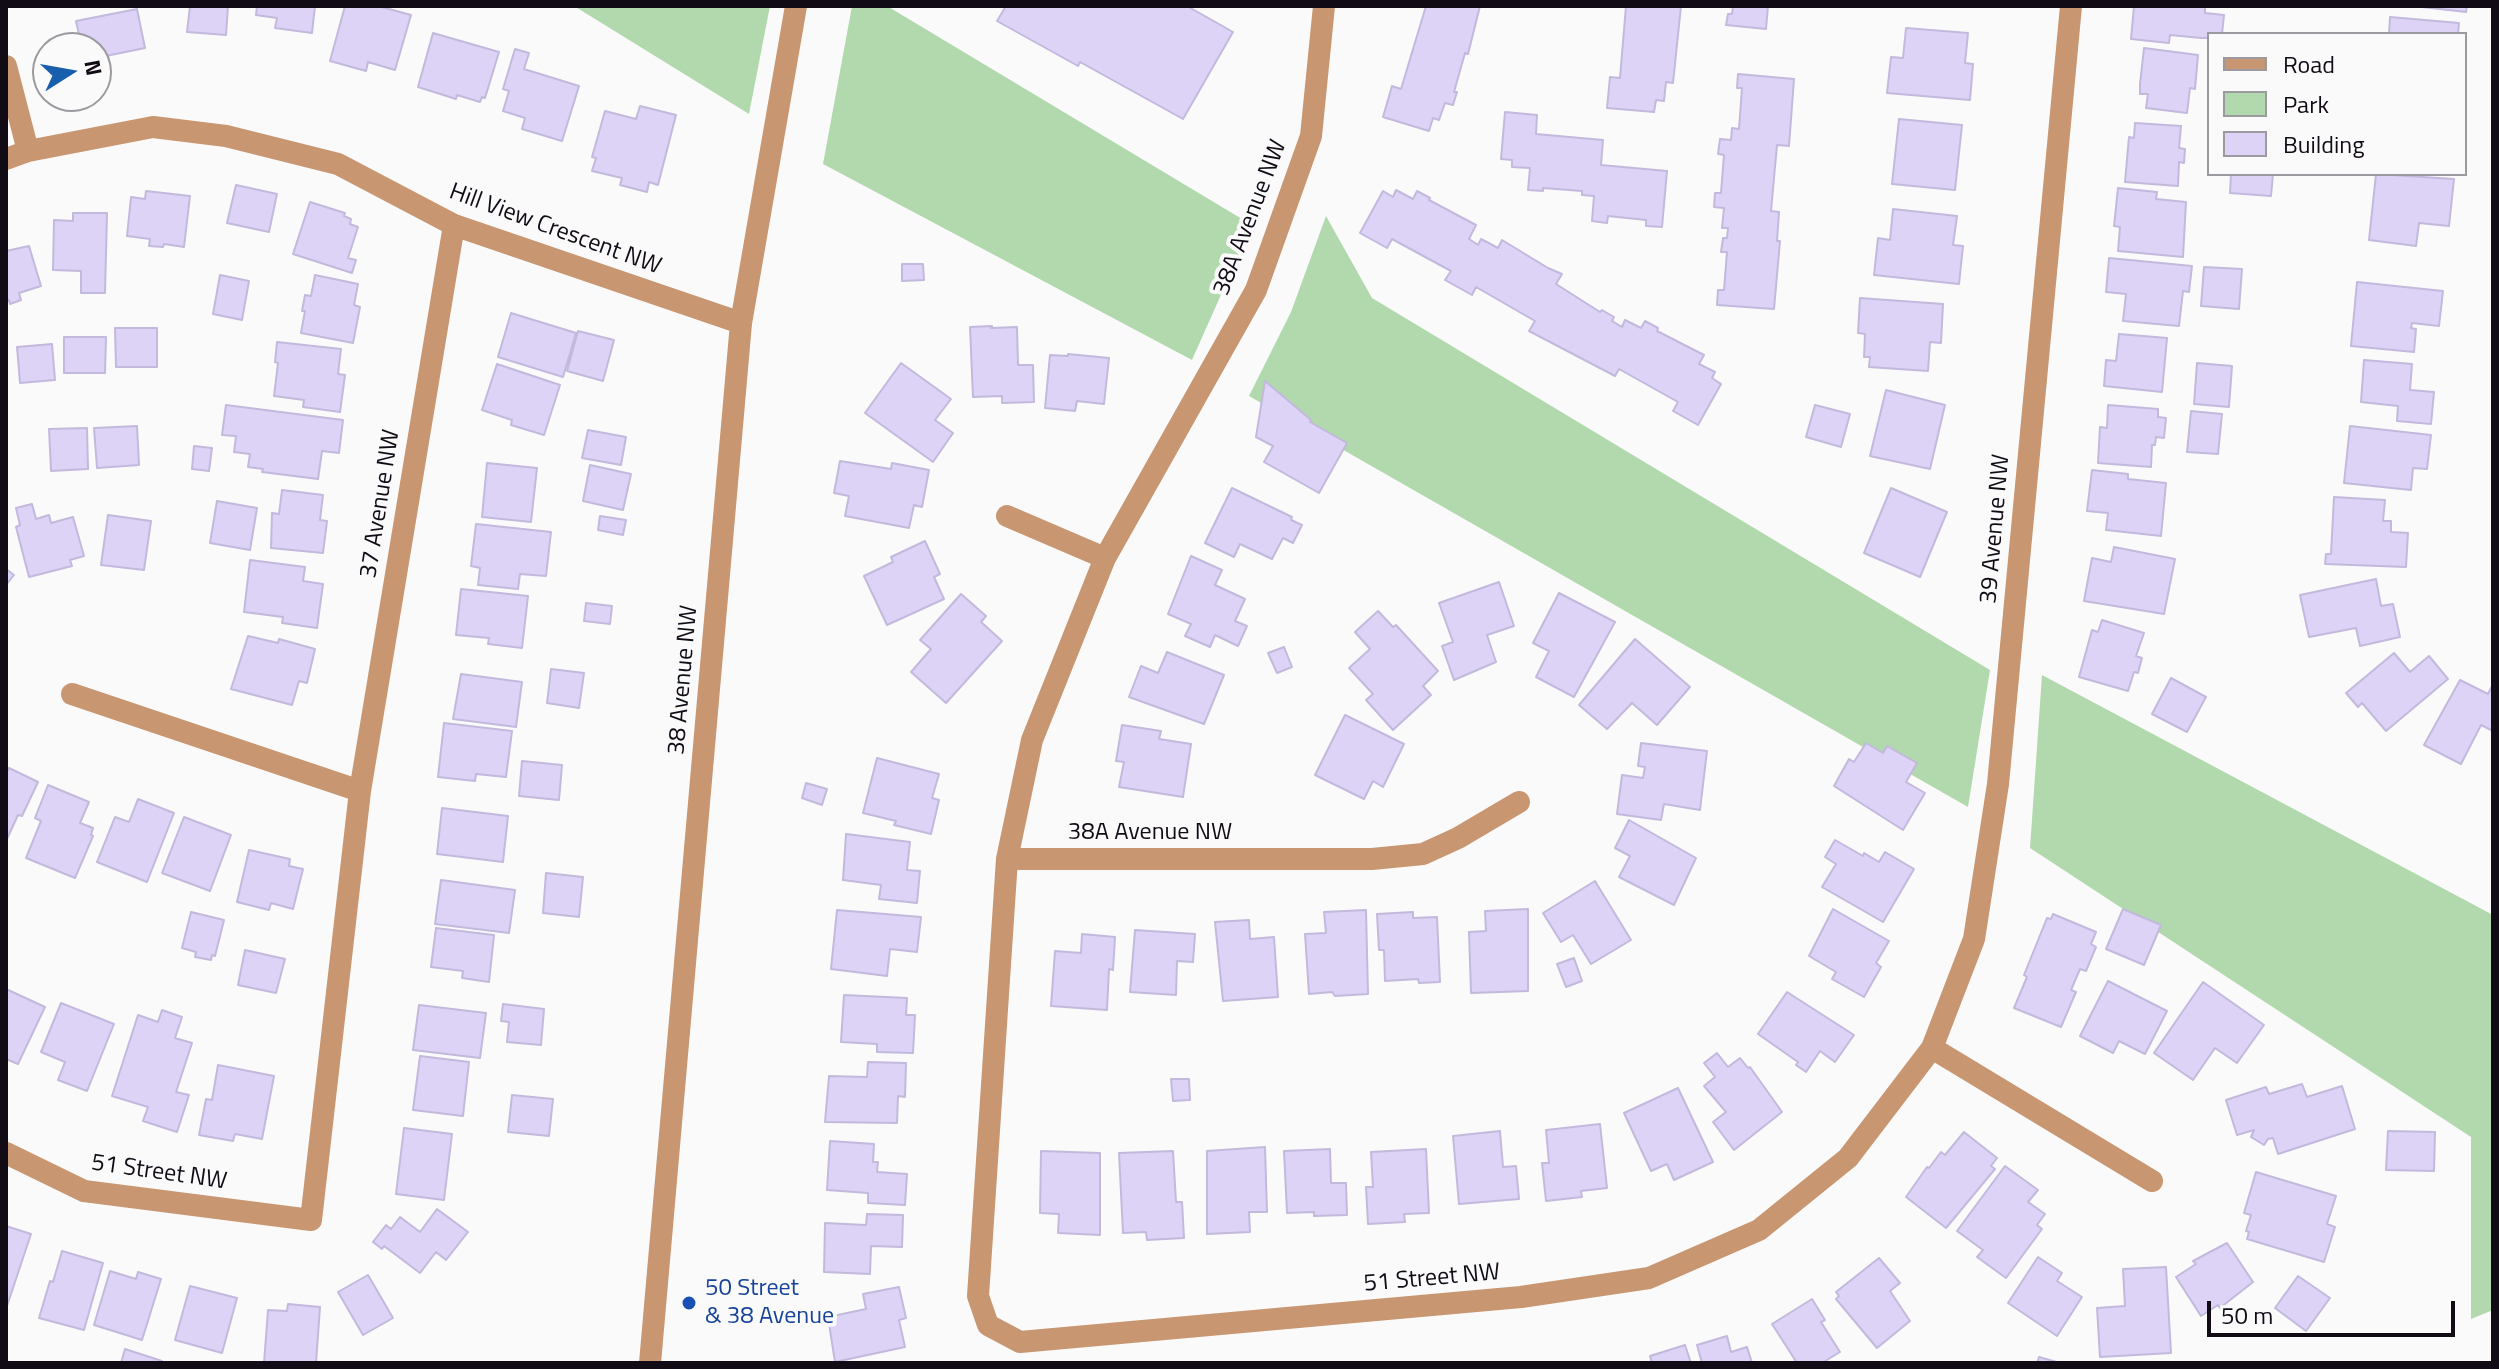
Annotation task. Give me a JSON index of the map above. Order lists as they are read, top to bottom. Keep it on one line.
{"streets":{"street":["38A Avenue NW","Hill View Crescent NW","37 Avenue NW","39 Avenue NW","38 Avenue NW","51 Street NW"]},"crossings":[["38A Avenue NW","51 Street NW"],["Hill View Crescent NW","37 Avenue NW"],["Hill View Crescent NW","38 Avenue NW"],["37 Avenue NW","51 Street NW"],["39 Avenue NW","51 Street NW"]],"places":["50 Street & 38 Avenue"],"legend":["Road","Park","Building"],"scale_bar":"50 m","north":"right"}
